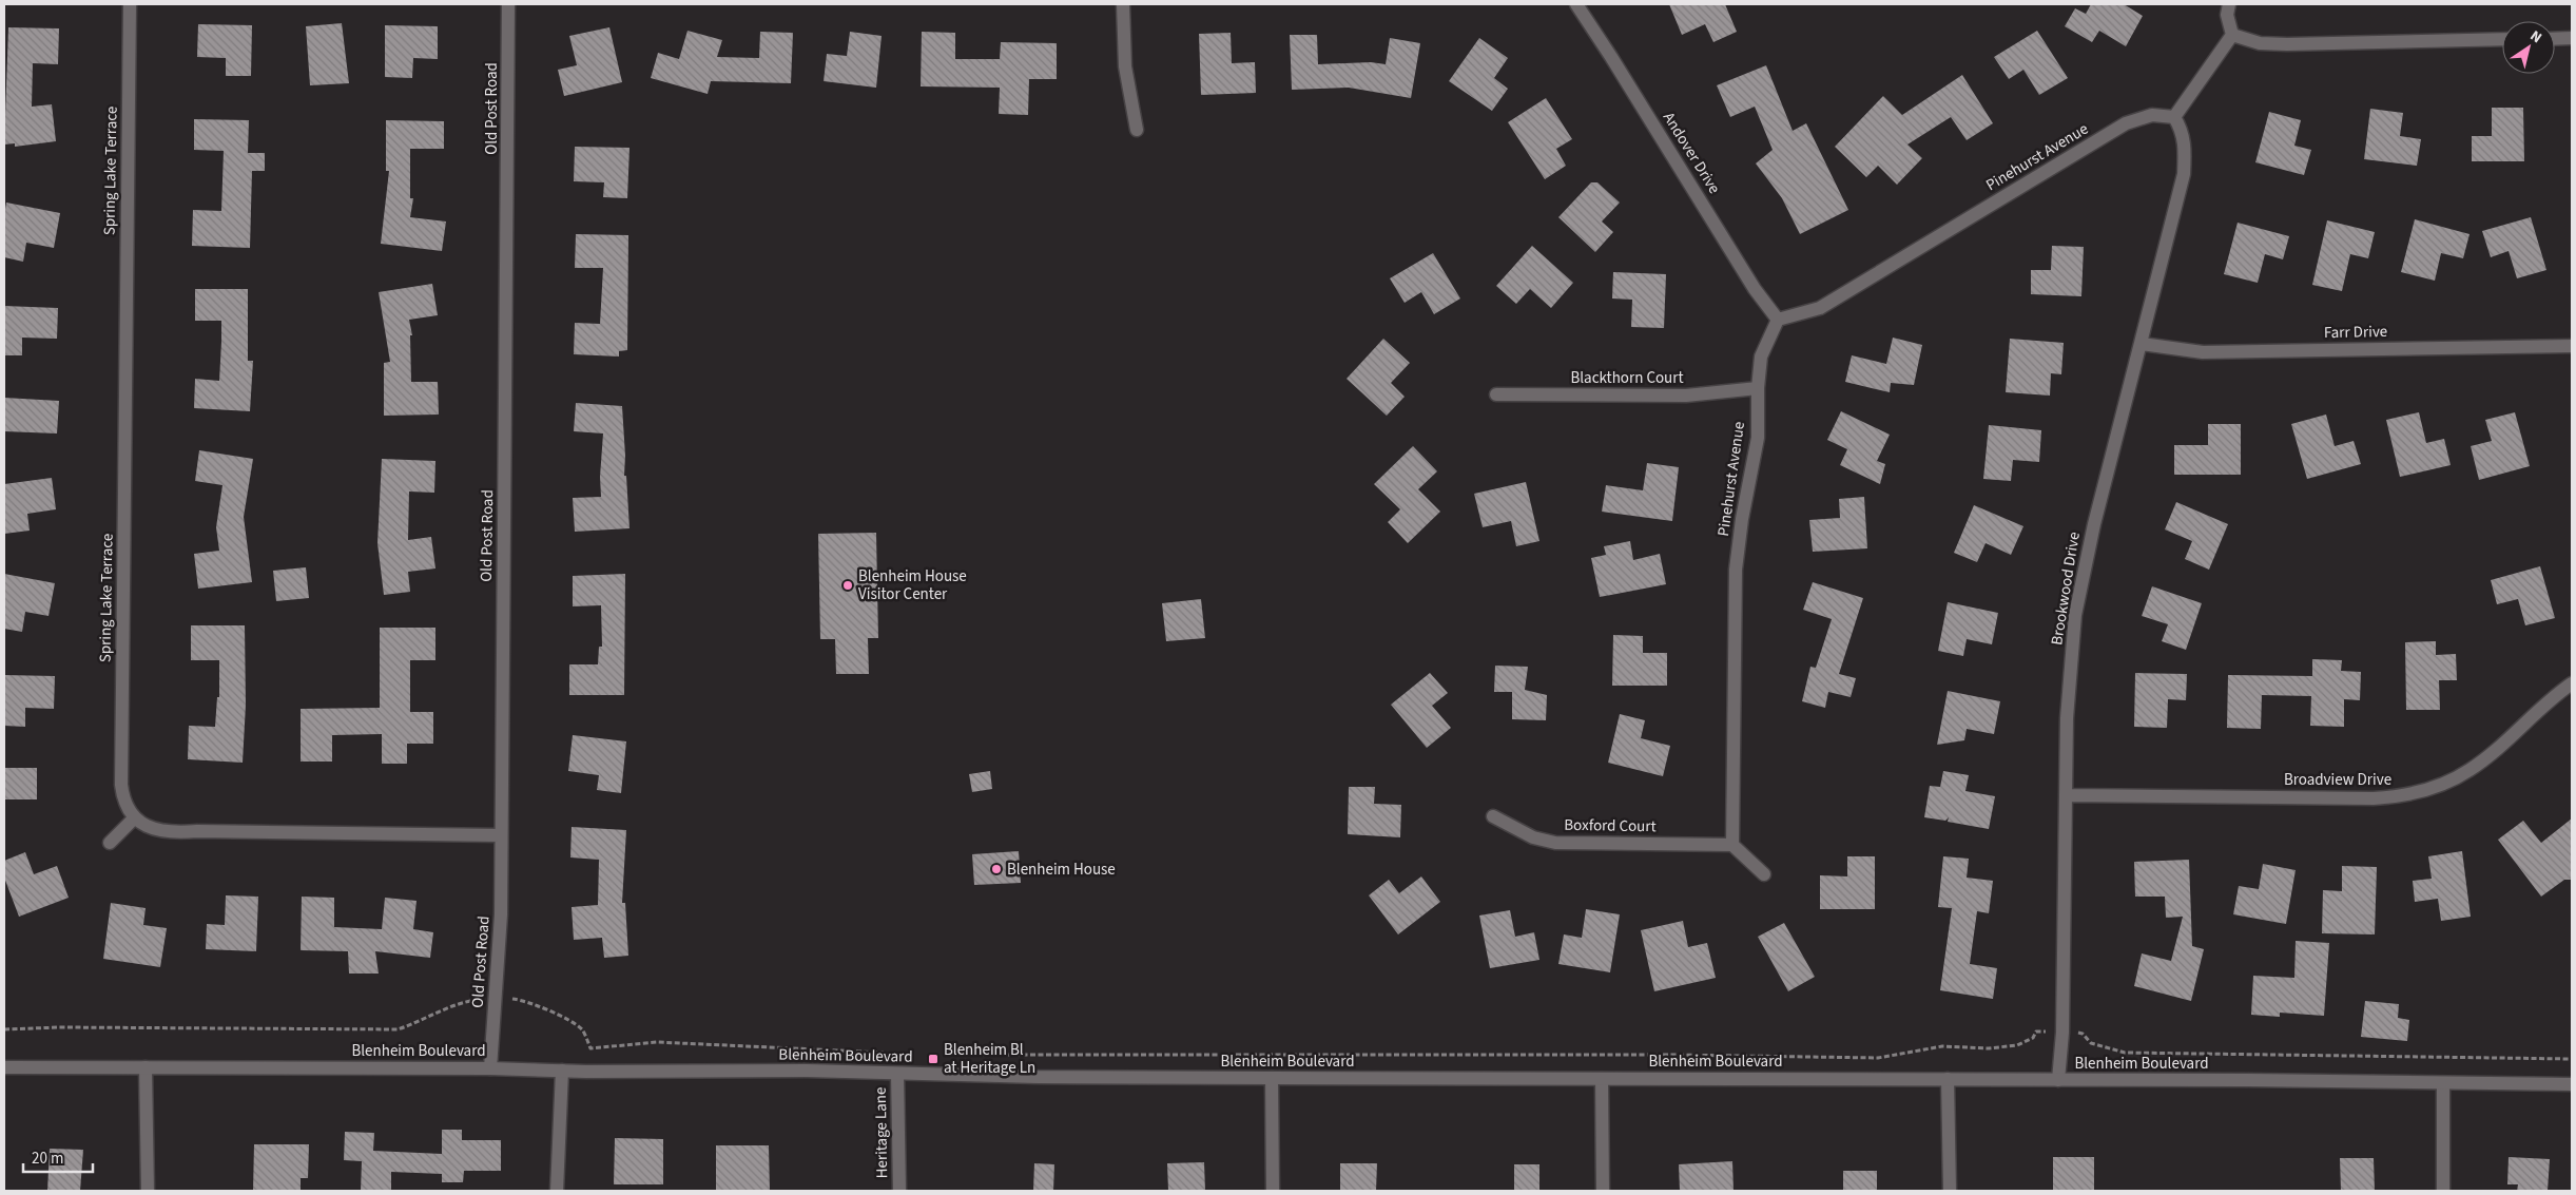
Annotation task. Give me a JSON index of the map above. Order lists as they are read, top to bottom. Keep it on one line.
{"streets":{"street":["Old Post Road","Andover Drive","Pinehurst Avenue","Spring Lake Terrace","Farr Drive","Blackthorn Court","Brookwood Drive","Broadview Drive","Boxford Court","Blenheim Boulevard","Heritage Lane"]},"crossings":[["Old Post Road","Blenheim Boulevard"],["Andover Drive","Pinehurst Avenue"],["Pinehurst Avenue","Blackthorn Court"],["Pinehurst Avenue","Brookwood Drive"],["Pinehurst Avenue","Boxford Court"],["Farr Drive","Brookwood Drive"],["Brookwood Drive","Broadview Drive"],["Brookwood Drive","Blenheim Boulevard"],["Blenheim Boulevard","Heritage Lane"]],"places":{"other":["Blenheim House Visitor Center","Blenheim House"],"transit":["Blenheim Bl at Heritage Ln"]},"scale_bar":"20 m","north":"top right"}
